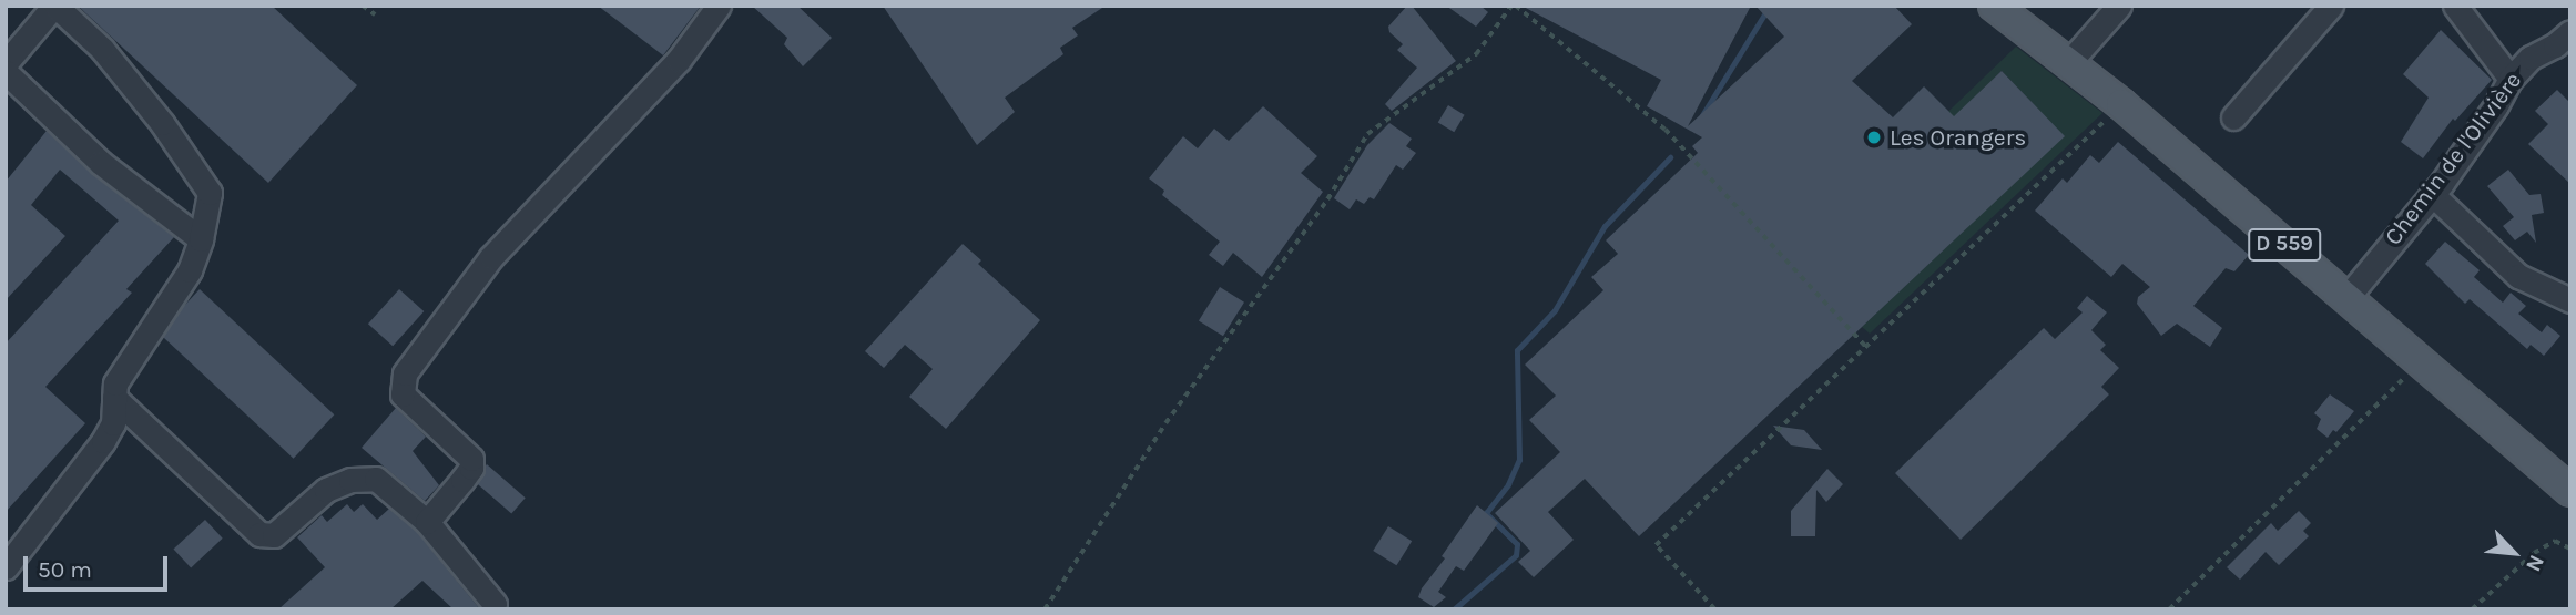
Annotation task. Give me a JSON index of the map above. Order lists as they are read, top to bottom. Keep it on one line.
{"streets":{"main road":["D 559"],"street":["Chemin de l'Olivière"]},"crossings":[["Chemin de l'Olivière","D 559"]],"places":["Les Orangers"],"scale_bar":"50 m","north":"bottom right"}
